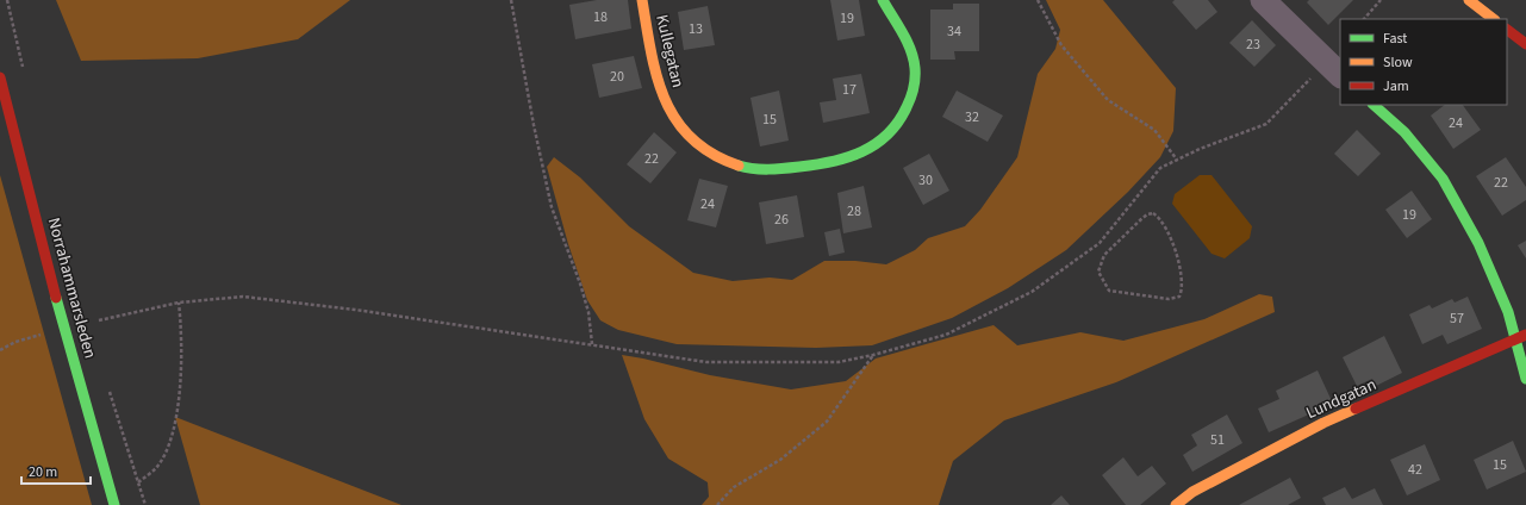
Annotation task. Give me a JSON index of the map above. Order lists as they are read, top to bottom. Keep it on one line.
{"streets":{"street":["Kullegatan","Norrahammarsleden","Lundgatan"]},"house_numbers":["18","19","13","34","23","20","17","32","15","24","22","30","22","24","28","19","26","57","51","15","42"],"legend":["Fast","Slow","Jam"],"scale_bar":"20 m"}
